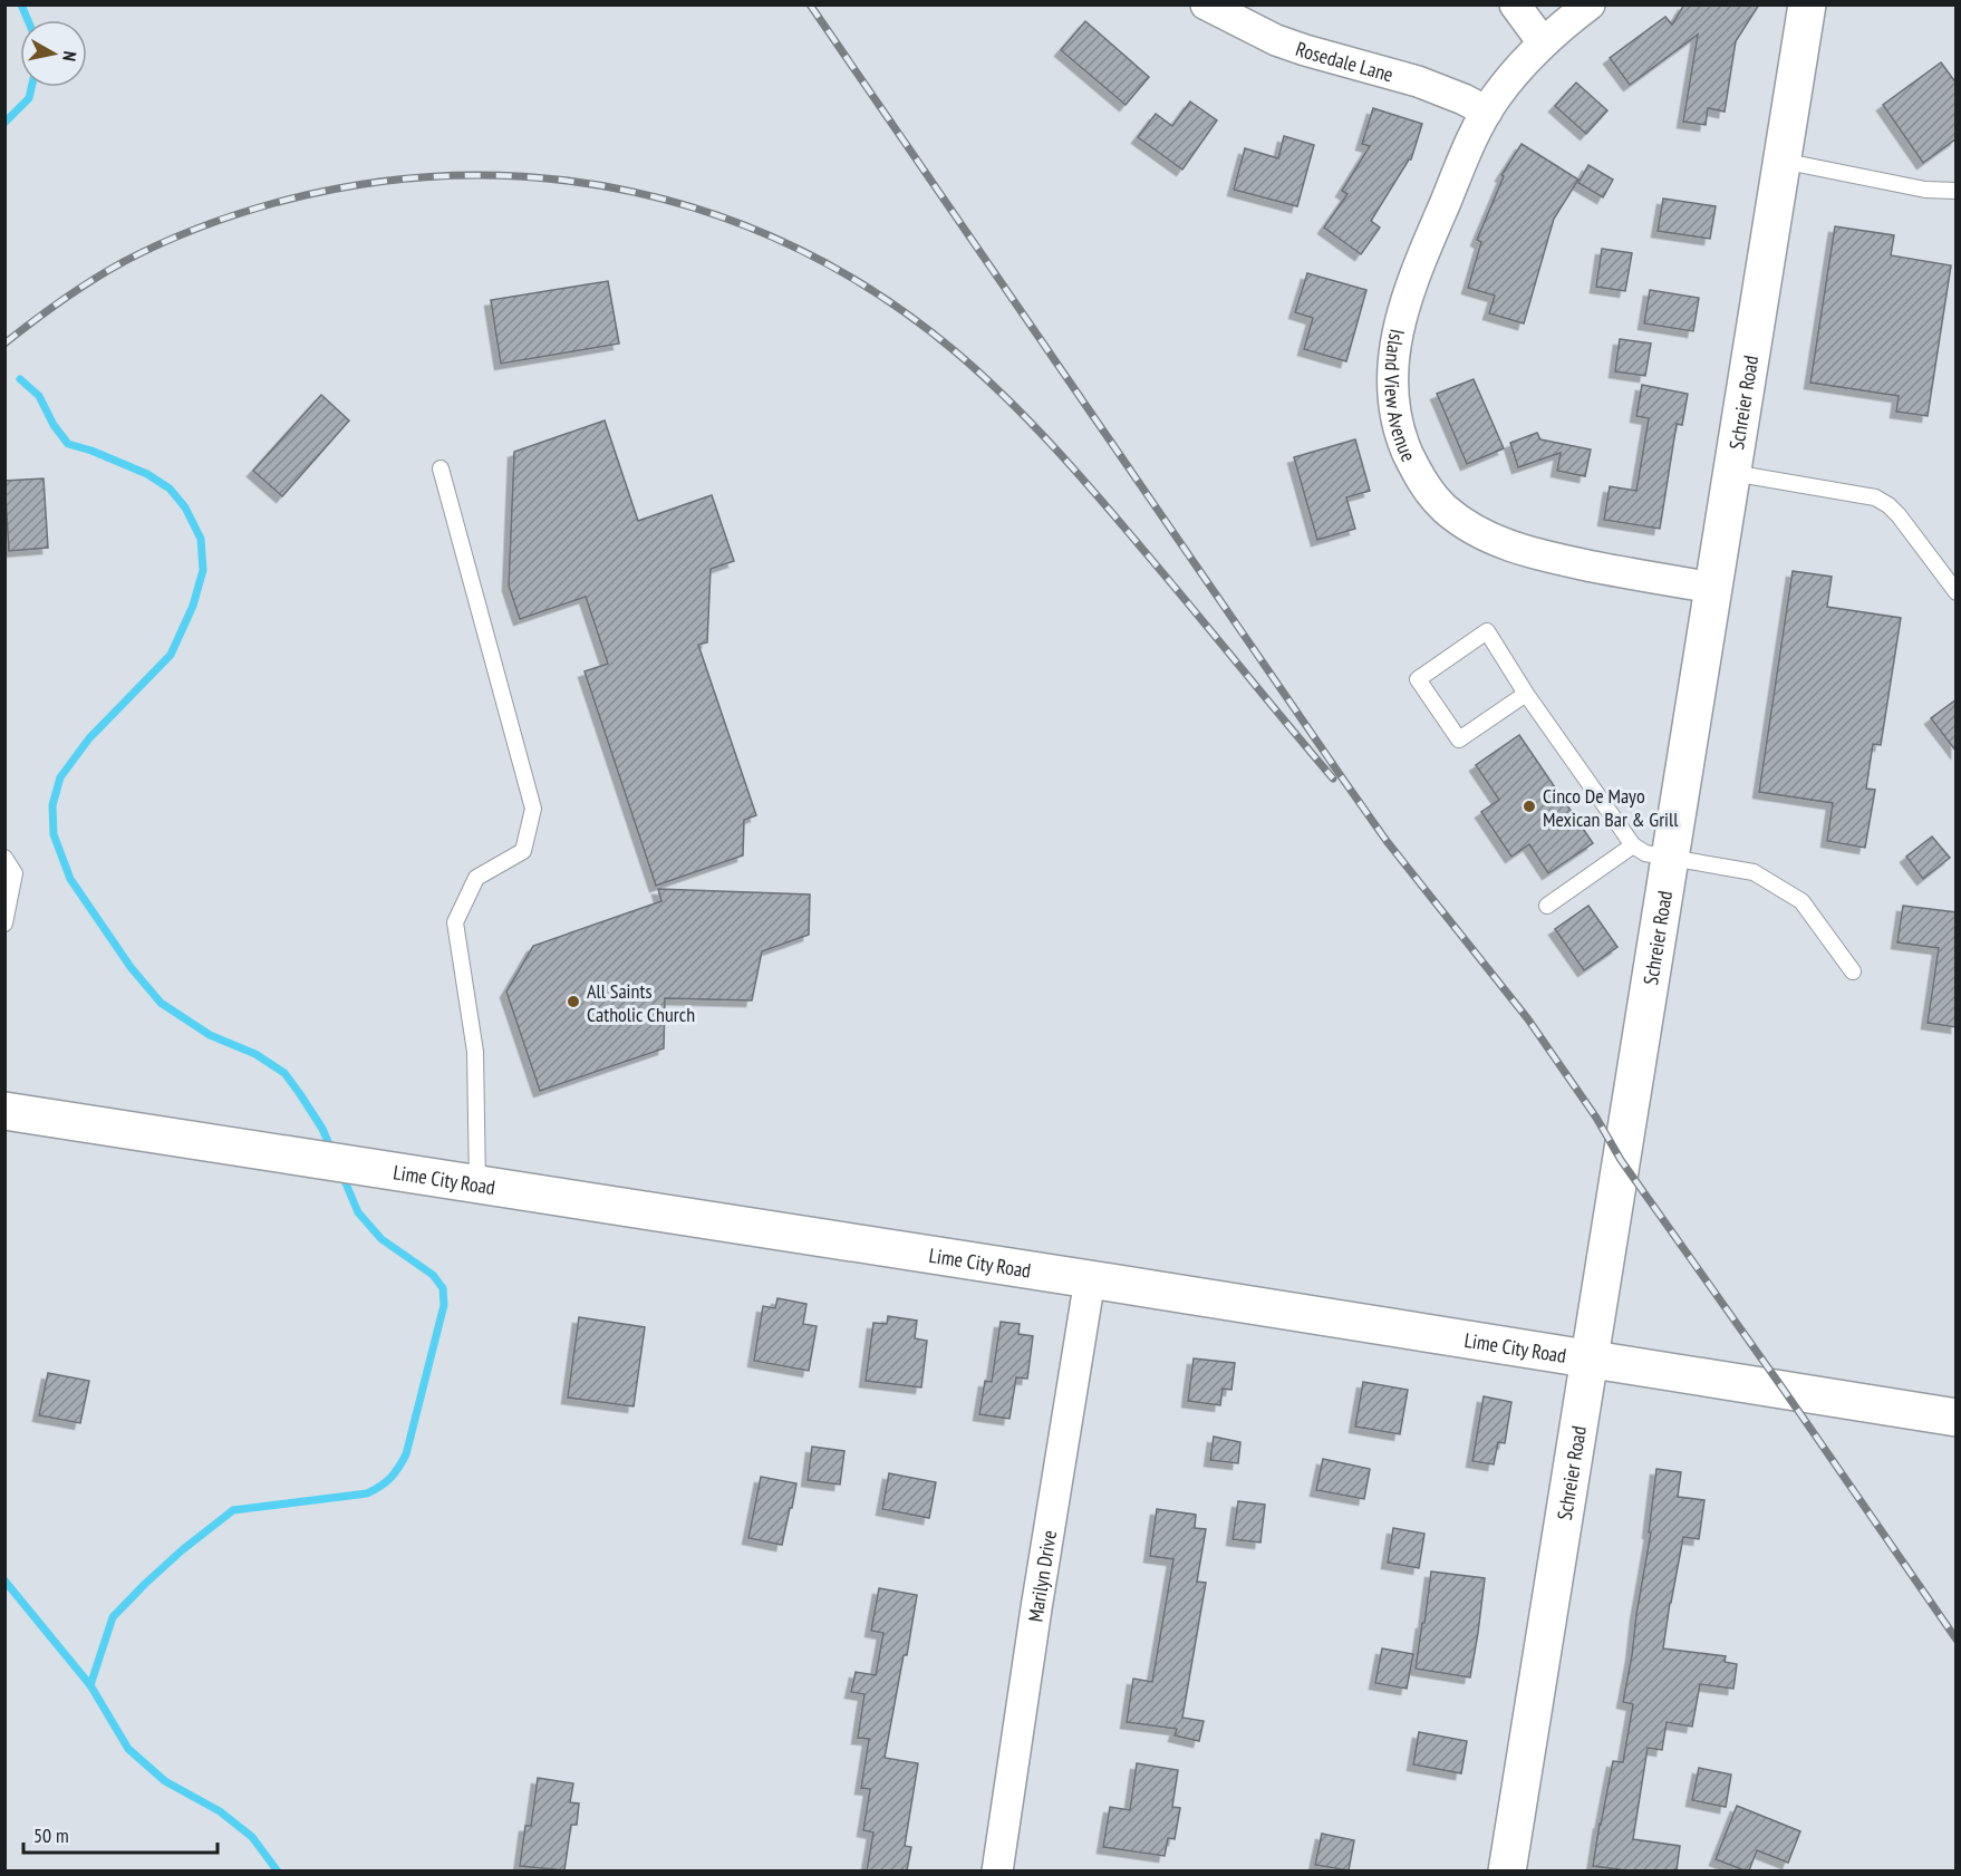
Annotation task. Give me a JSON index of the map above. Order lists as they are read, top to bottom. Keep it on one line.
{"streets":{"street":["Rosedale Lane","Island View Avenue","Schreier Road","Lime City Road","Marilyn Drive"]},"crossings":[["Rosedale Lane","Island View Avenue"],["Island View Avenue","Schreier Road"],["Schreier Road","Lime City Road"],["Lime City Road","Marilyn Drive"]],"places":["Cinco De Mayo Mexican Bar & Grill","All Saints Catholic Church"],"scale_bar":"50 m","north":"right"}
